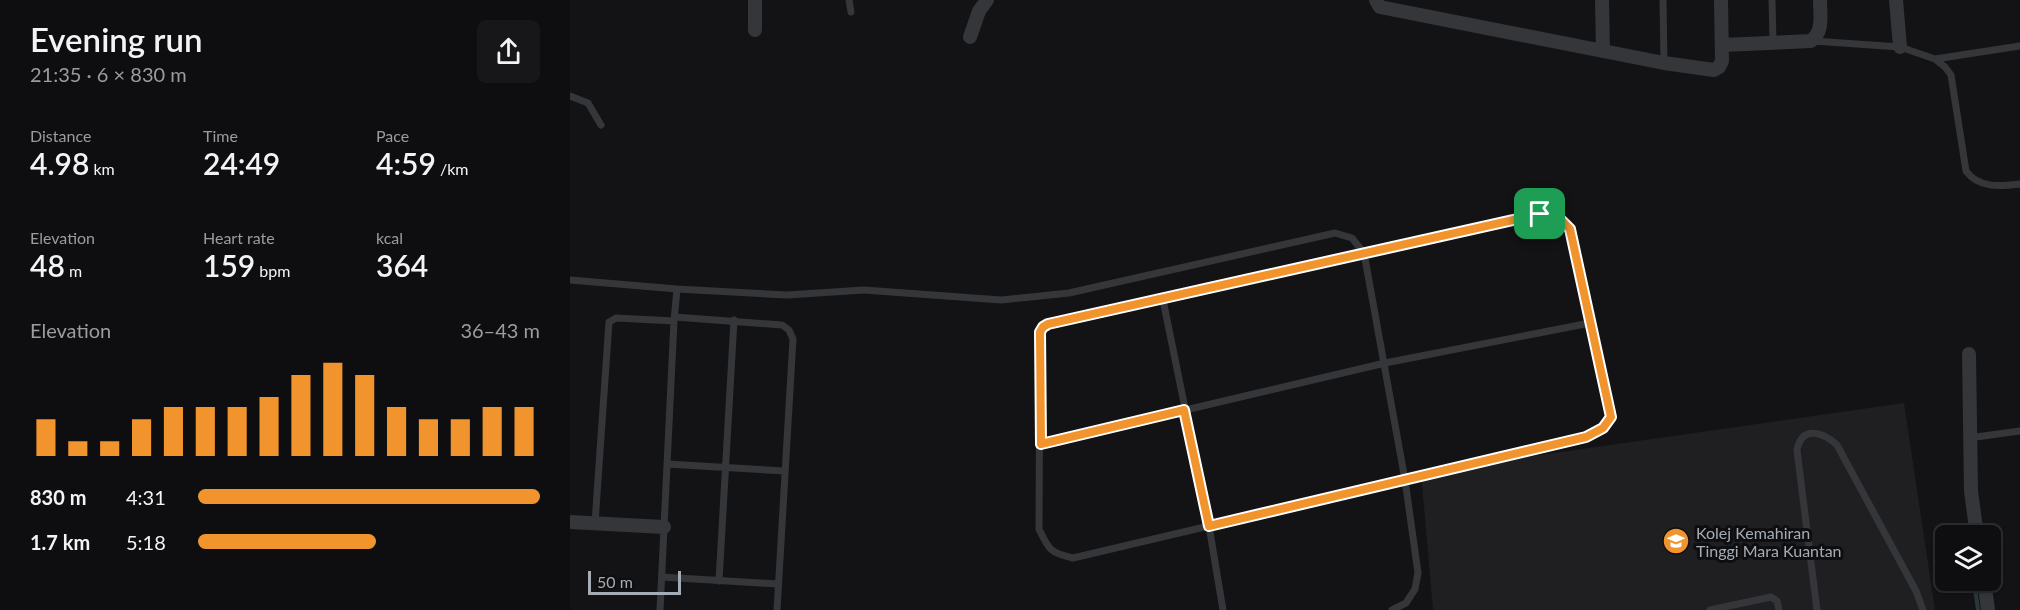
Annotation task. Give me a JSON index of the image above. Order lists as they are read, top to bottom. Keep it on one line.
{"places":{"school or university":["Kolej Kemahiran Tinggi Mara Kuantan"]},"scale_bar":"50 m","page":{"heading":["Evening run","21:35 · 6 × 830 m"],"stats":[["Distance","4.98 km"],["Time","24:49"],["Pace","4:59 /km"],["Elevation","48 m"],["Heart rate","159 bpm"],["kcal","364"]],"chart":["Elevation","36–43 m"],"list":[{"name":"830 m","note":"4:31"},{"name":"1.7 km","note":"5:18"}],"scale":"50 m"}}
